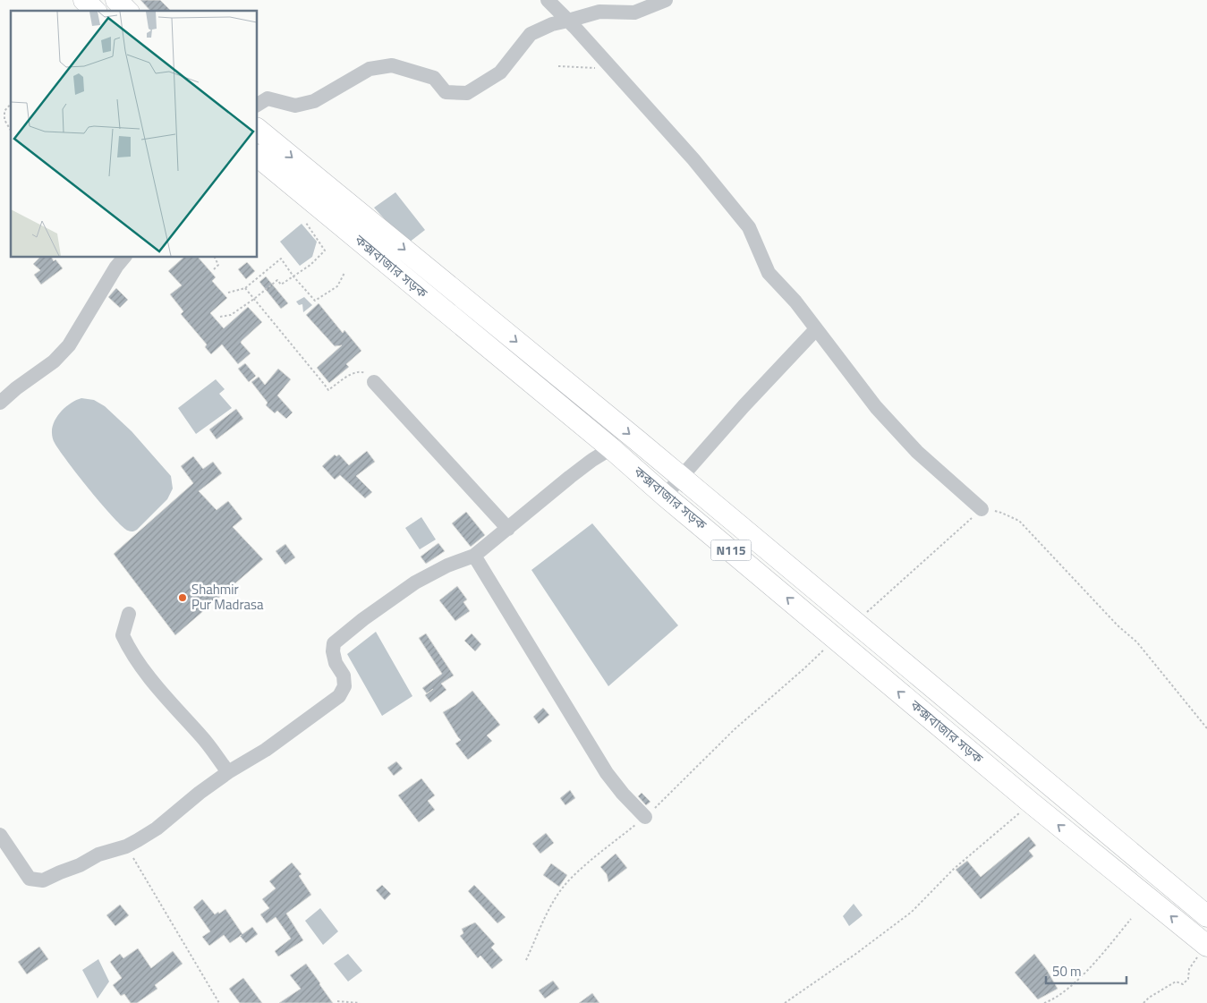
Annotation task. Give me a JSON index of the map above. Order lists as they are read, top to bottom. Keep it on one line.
{"streets":{"highway":["কক্সবাজার সড়ক","N115"]},"places":["Shahmir Pur Madrasa"],"scale_bar":"50 m"}
